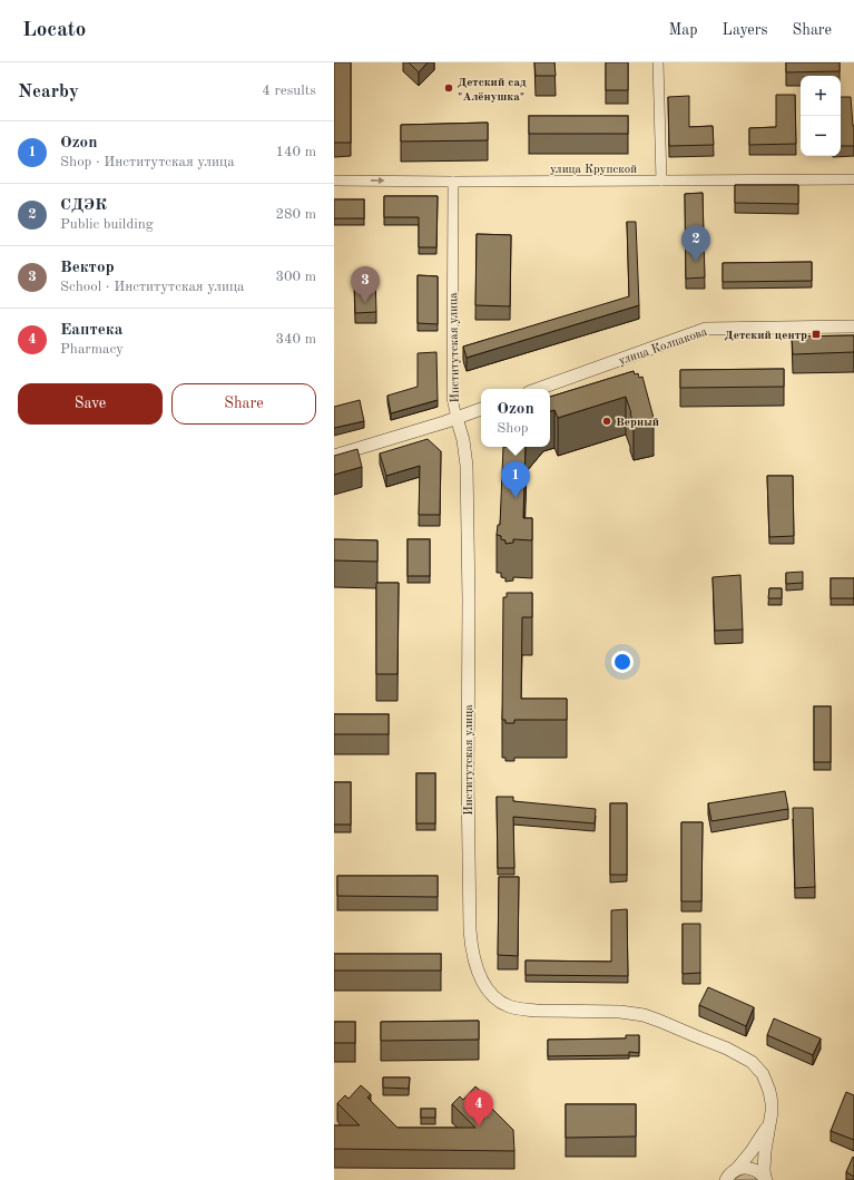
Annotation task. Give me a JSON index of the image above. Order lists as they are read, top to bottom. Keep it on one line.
{"streets":{"street":["улица Крупской","улица Колпакова","Институтская улица"]},"crossings":[["улица Крупской","Институтская улица"]],"places":{"other":["Детский сад \"Алёнушка\"","Верный"],"transit":["Детский центр"]},"page":{"header":"Locato","nav":["Map","Layers","Share"],"heading":["Nearby","4 results"],"map_buttons":["+","−"],"list":[{"mark":"1","name":"Ozon","note":"Shop · Институтская улица","value":"140 m"},{"mark":"2","name":"СДЭК","note":"Public building","value":"280 m"},{"mark":"3","name":"Вектор","note":"School · Институтская улица","value":"300 m"},{"mark":"4","name":"Еаптека","note":"Pharmacy","value":"340 m"}],"pins":["2","3","1","4"],"buttons":["Save","Share"],"popup":["Ozon","Shop"]}}
